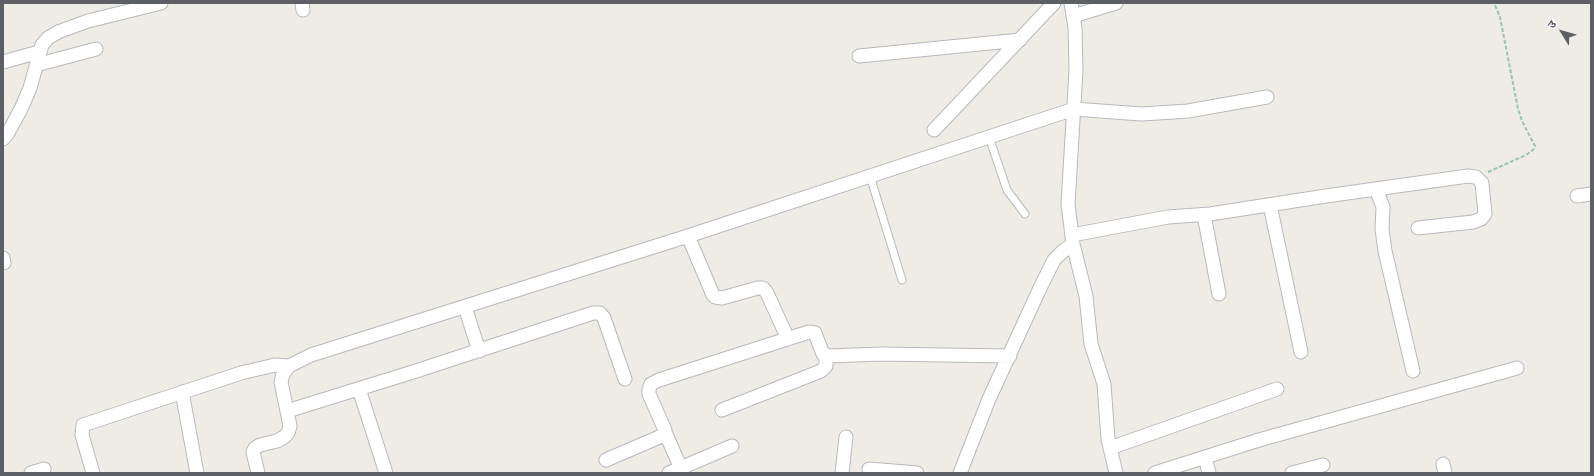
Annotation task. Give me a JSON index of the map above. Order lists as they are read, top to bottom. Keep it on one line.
{"north":"top left"}
